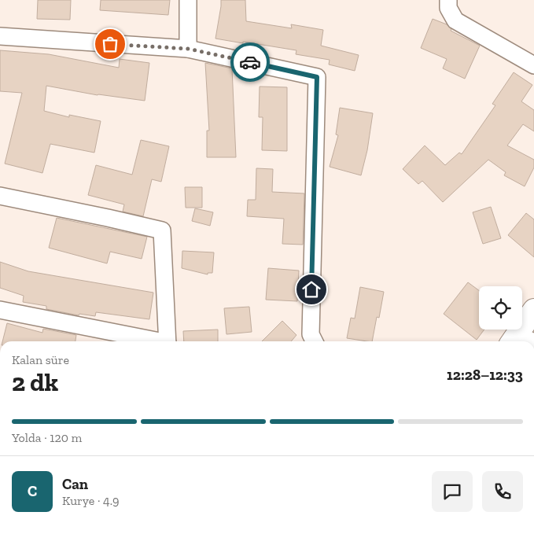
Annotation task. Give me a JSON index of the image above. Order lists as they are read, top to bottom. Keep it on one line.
{"page":{"heading":["2 dk","Kalan süre","12:28–12:33"],"panel":["Can","Kurye · 4.9"],"bar":"Yolda · 120 m","round":"C"}}
